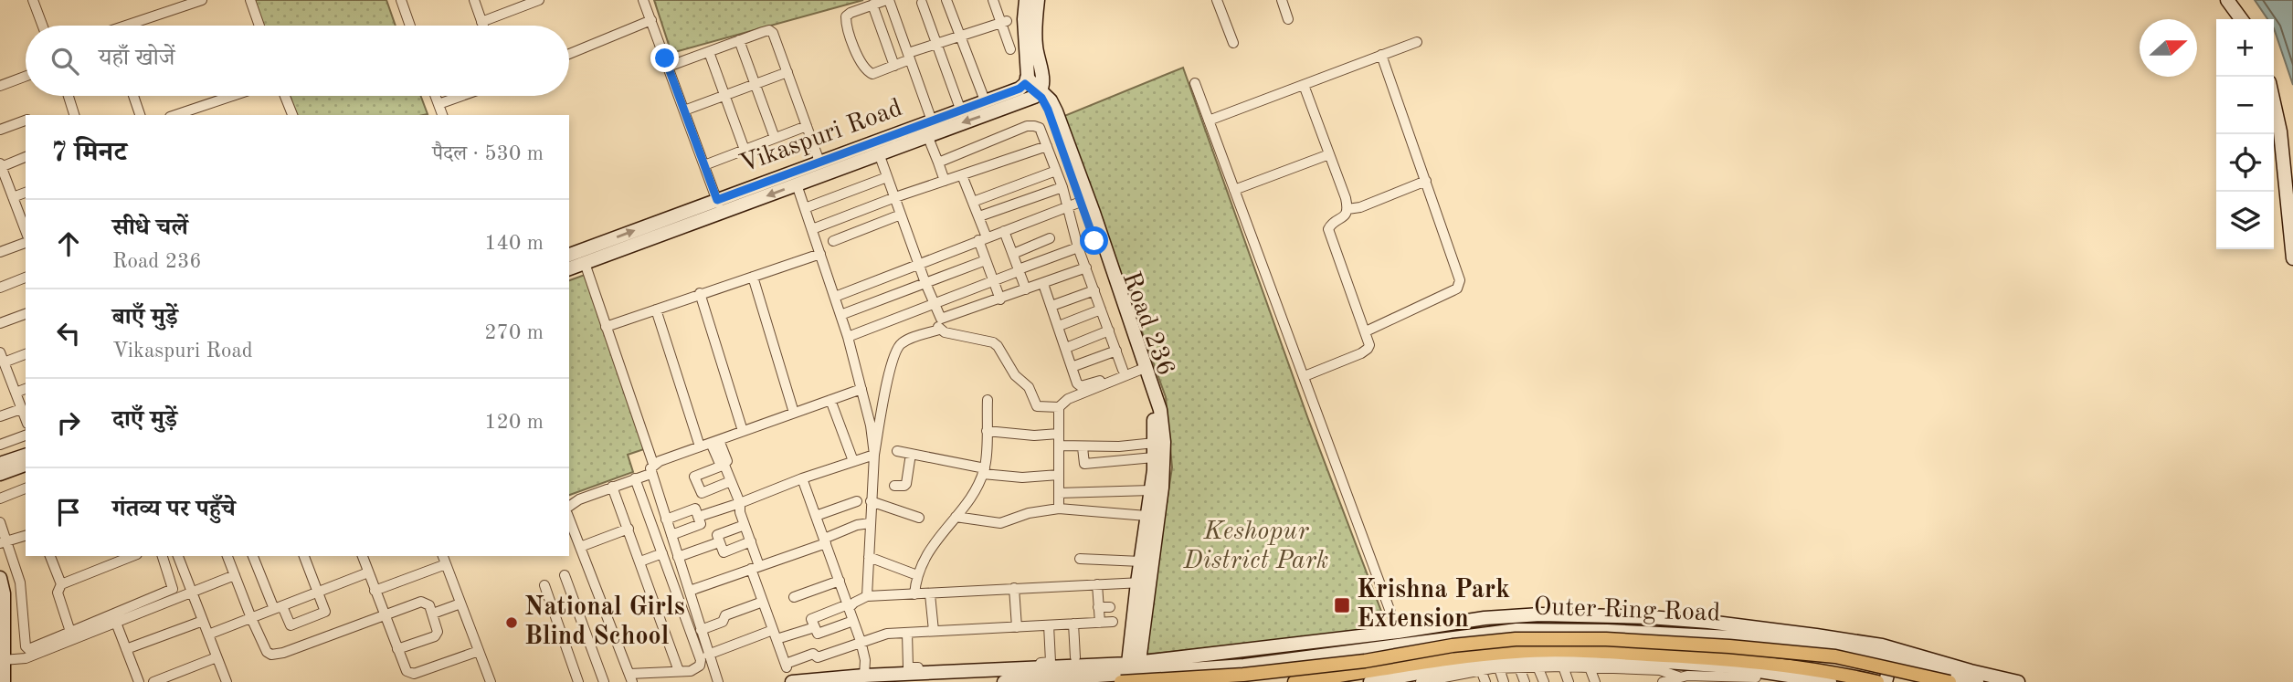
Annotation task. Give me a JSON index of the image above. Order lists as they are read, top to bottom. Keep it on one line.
{"streets":{"main road":["Outer Ring Road"],"street":["Vikaspuri Road","Road 236"]},"crossings":[["Vikaspuri Road","Road 236"]],"parks":["Keshopur District Park"],"places":{"transit":["Krishna Park Extension"],"other":["National Girls Blind School"]},"north":"right","page":{"map_buttons":["+","−"],"search":"यहाँ खोजें","heading":["7 मिनट","पैदल · 530 m"],"list":[["सीधे चलें","Road 236","140 m"],["बाएँ मुड़ें","Vikaspuri Road","270 m"],["दाएँ मुड़ें","120 m"],"गंतव्य पर पहुँचे"]}}
